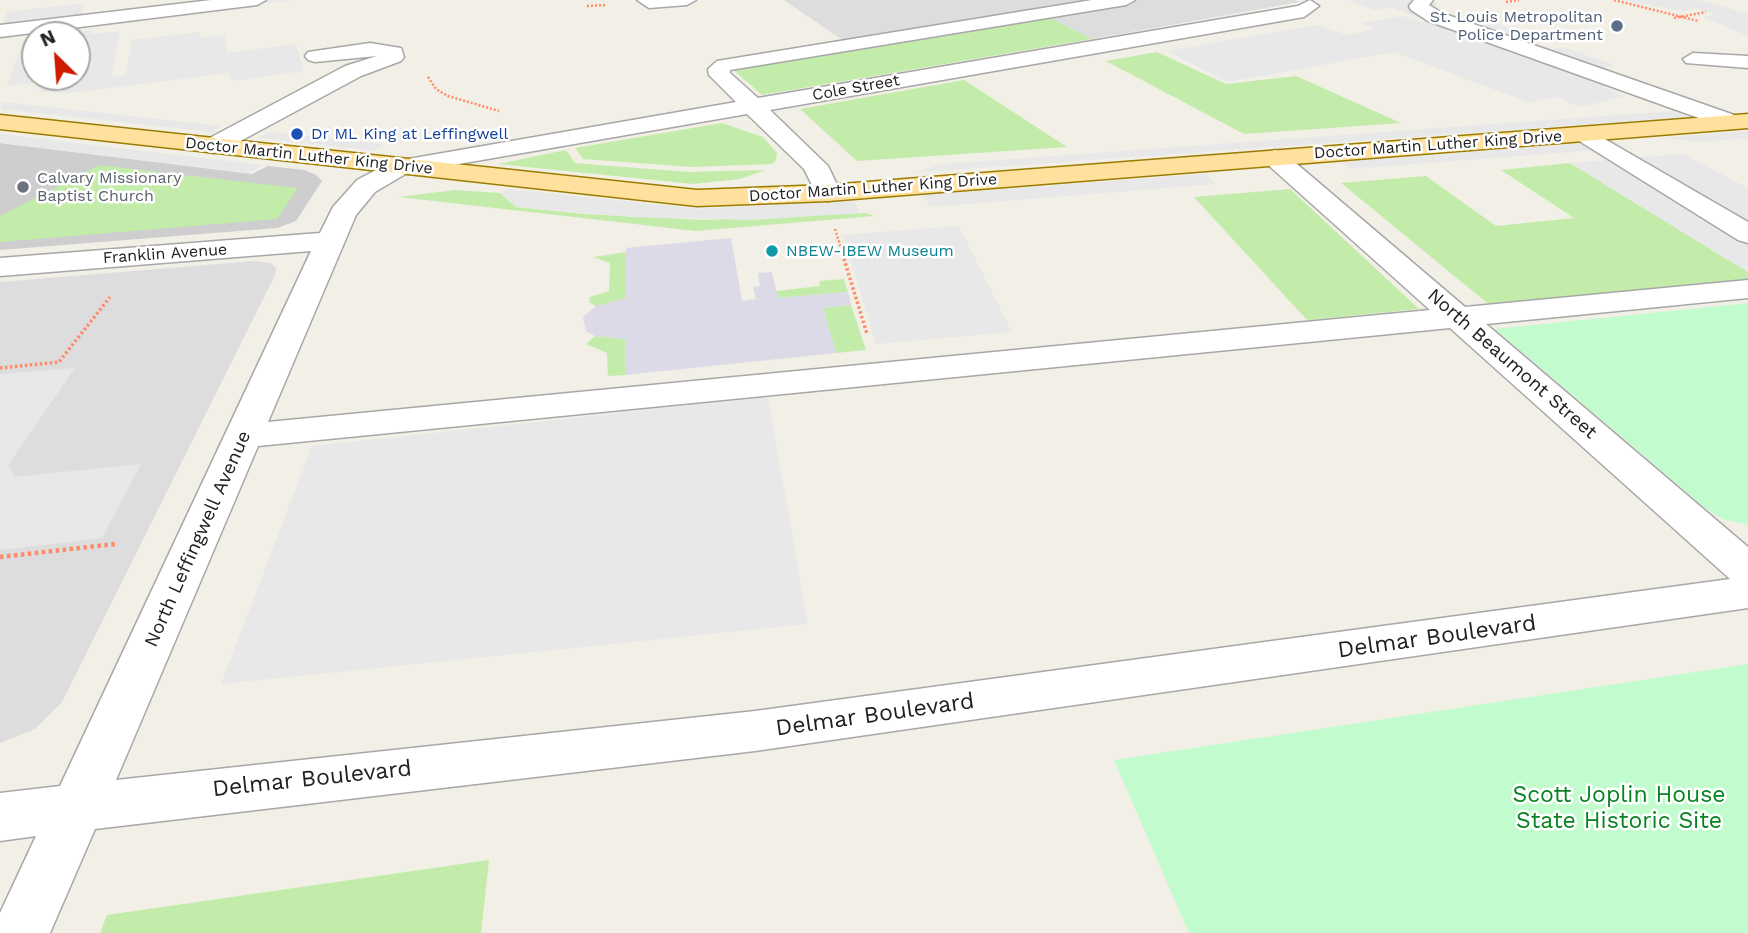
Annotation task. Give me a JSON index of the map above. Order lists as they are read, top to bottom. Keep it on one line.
{"streets":{"main road":["Doctor Martin Luther King Drive"],"street":["Cole Street","Franklin Avenue","North Beaumont Street","North Leffingwell Avenue","Delmar Boulevard"]},"crossings":[["Cole Street","Doctor Martin Luther King Drive"],["Cole Street","North Leffingwell Avenue"],["Doctor Martin Luther King Drive","North Beaumont Street"],["Doctor Martin Luther King Drive","North Leffingwell Avenue"],["Franklin Avenue","North Leffingwell Avenue"],["North Leffingwell Avenue","Delmar Boulevard"]],"parks":["Scott Joplin House State Historic Site"],"places":["St. Louis Metropolitan Police Department","Dr ML King at Leffingwell","Calvary Missionary Baptist Church","NBEW-IBEW Museum"],"north":"top left"}
